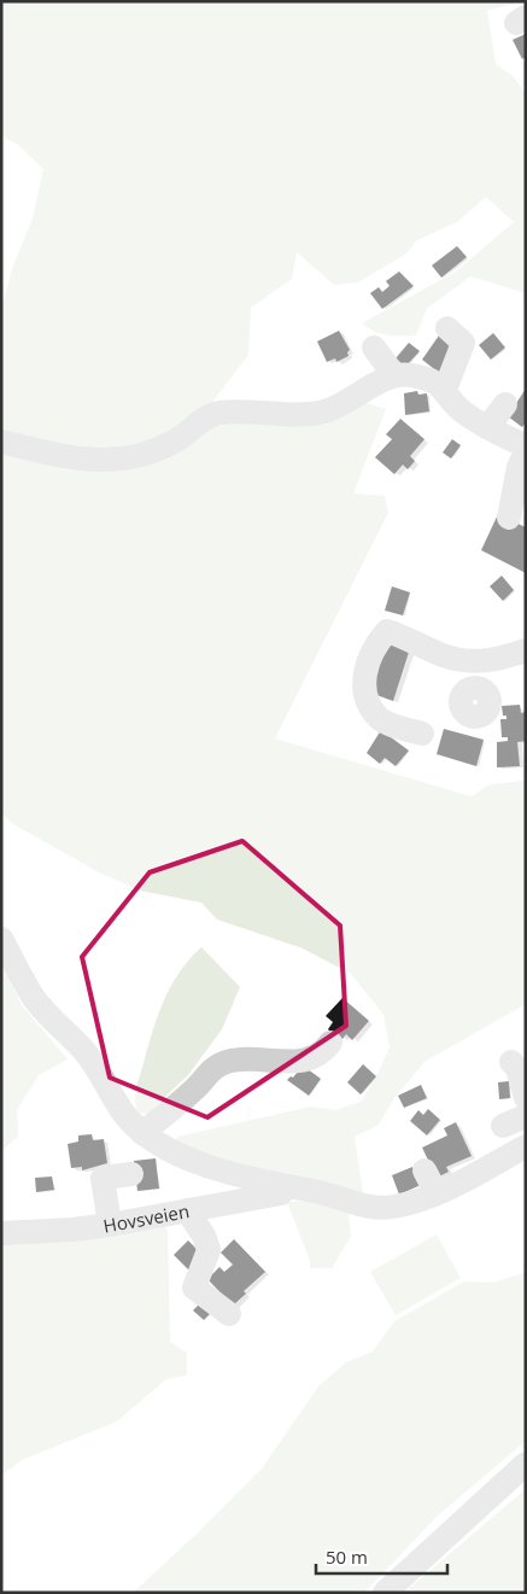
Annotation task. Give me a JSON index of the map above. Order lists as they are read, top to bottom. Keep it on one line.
{"streets":{"street":["Hovsveien"]},"scale_bar":"50 m"}
